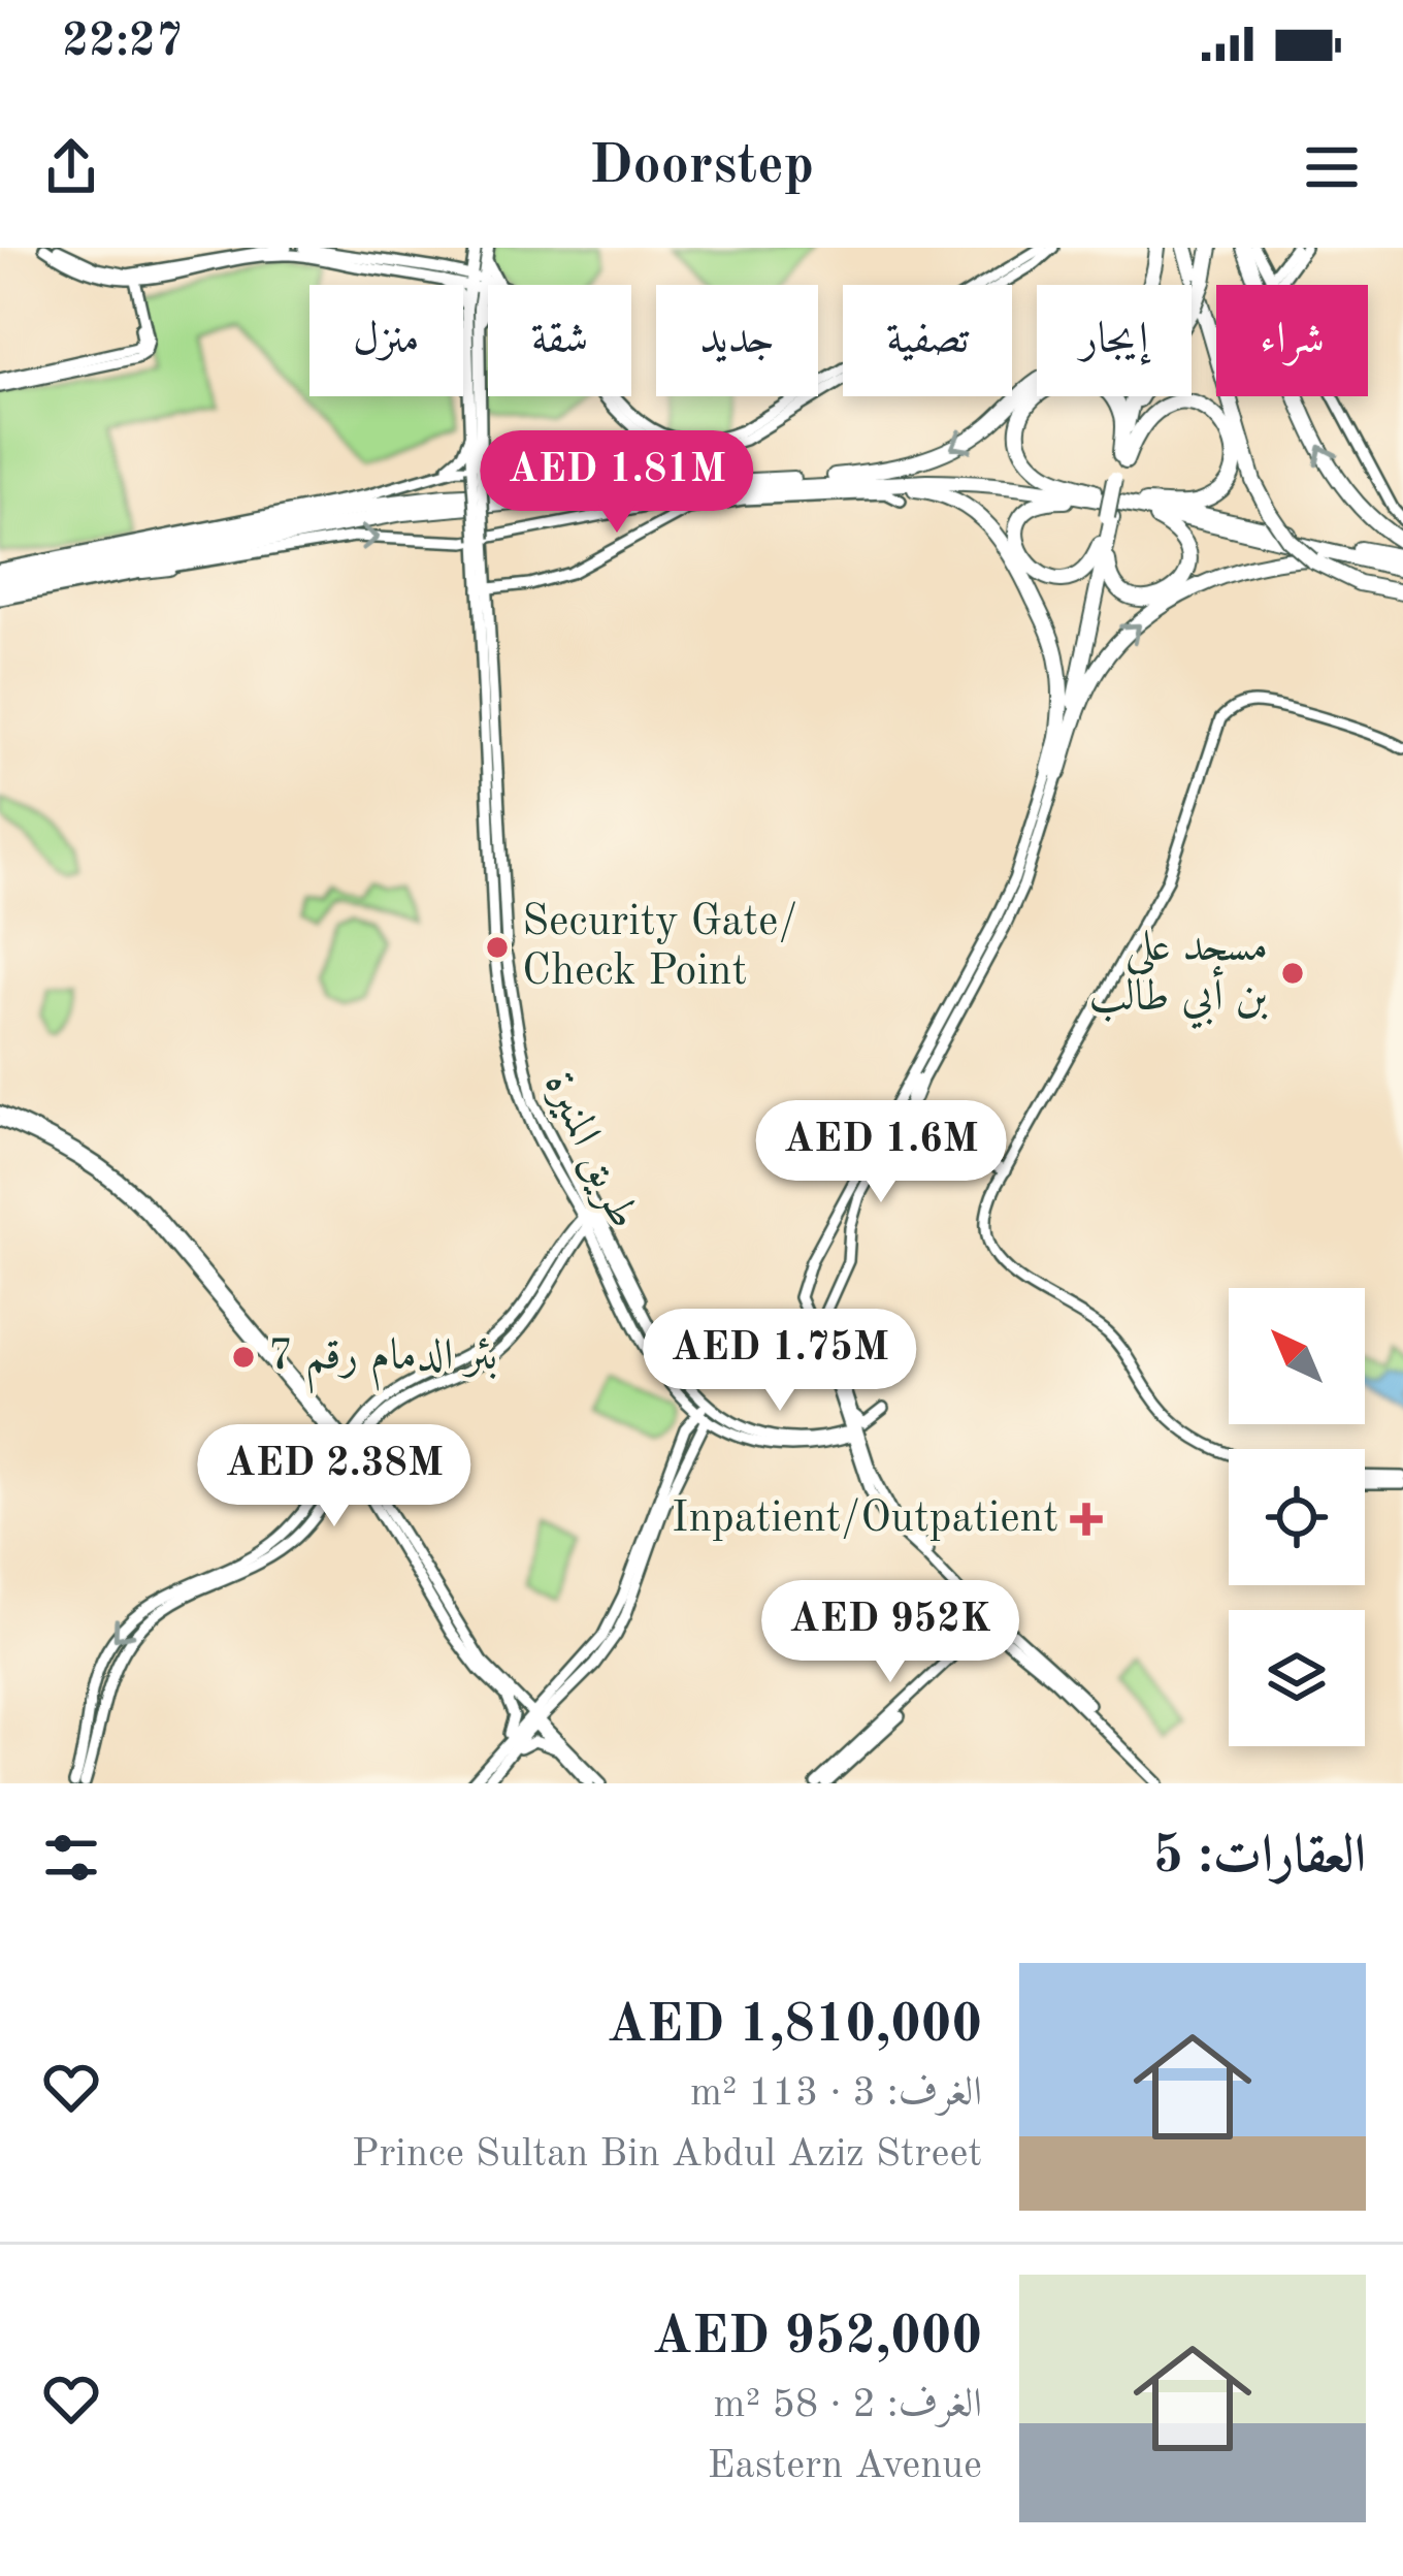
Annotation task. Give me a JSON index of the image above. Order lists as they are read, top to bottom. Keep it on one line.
{"streets":{"main road":["طريق المنيرة"]},"places":{"other":["Security Gate/ Check Point","مسجد علي بن أبي طالب","بئر الدمام رقم 7"],"health":["Inpatient/Outpatient"]},"north":"top left","page":{"status":"22:27","header":"Doorstep","chip":["شراء","إيجار","تصفية","جديد","شقة","منزل"],"price":["AED 1.81M","AED 1.6M","AED 1.75M","AED 2.38M","AED 952K"],"heading":"العقارات: 5","list":[{"name":"AED 1,810,000","note":"الغرف: 3 · 113 m² · Prince Sultan Bin Abdul Aziz Street"},{"name":"AED 952,000","note":"الغرف: 2 · 58 m² · Eastern Avenue"}]}}
